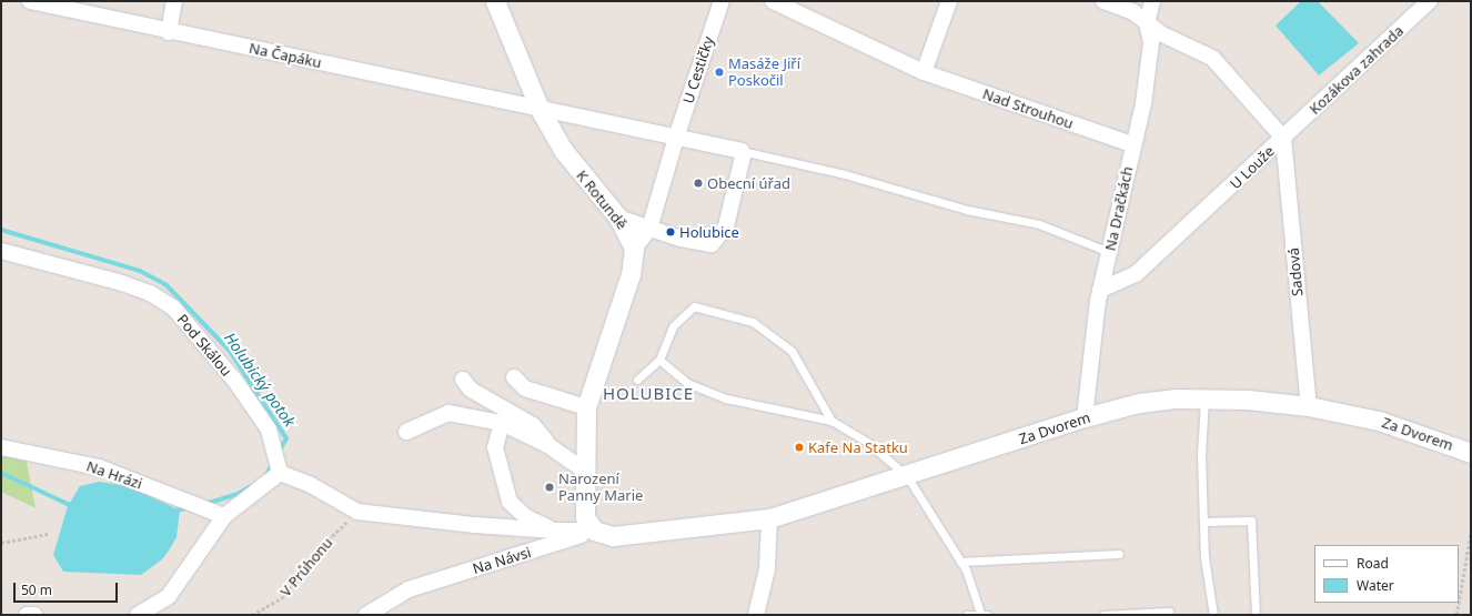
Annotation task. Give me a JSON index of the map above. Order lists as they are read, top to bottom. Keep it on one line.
{"streets":{"street":["Na Čapáku","U Cestičky","Kozákova zahrada","Nad Strouhou","U Louže","K Rotundě","Na Dračkách","Sadová","Pod Skálou","Za Dvorem","Na Hrázi","Na Návsi"],"path":["V Průhonu"]},"crossings":[["Na Čapáku","U Cestičky"],["Na Čapáku","K Rotundě"],["Kozákova zahrada","U Louže"],["Kozákova zahrada","Sadová"],["Nad Strouhou","Na Dračkách"],["U Louže","Na Dračkách"],["U Louže","Sadová"],["Na Dračkách","Za Dvorem"],["Sadová","Za Dvorem"],["Za Dvorem","Na Návsi"],["Na Návsi","V Průhonu"]],"districts":["HOLUBICE"],"water":["Holubický potok"],"places":["Masáže Jiří Poskočil","Obecní úřad","Holubice","Kafe Na Statku","Narození Panny Marie"],"legend":["Road","Water"],"scale_bar":"50 m"}
